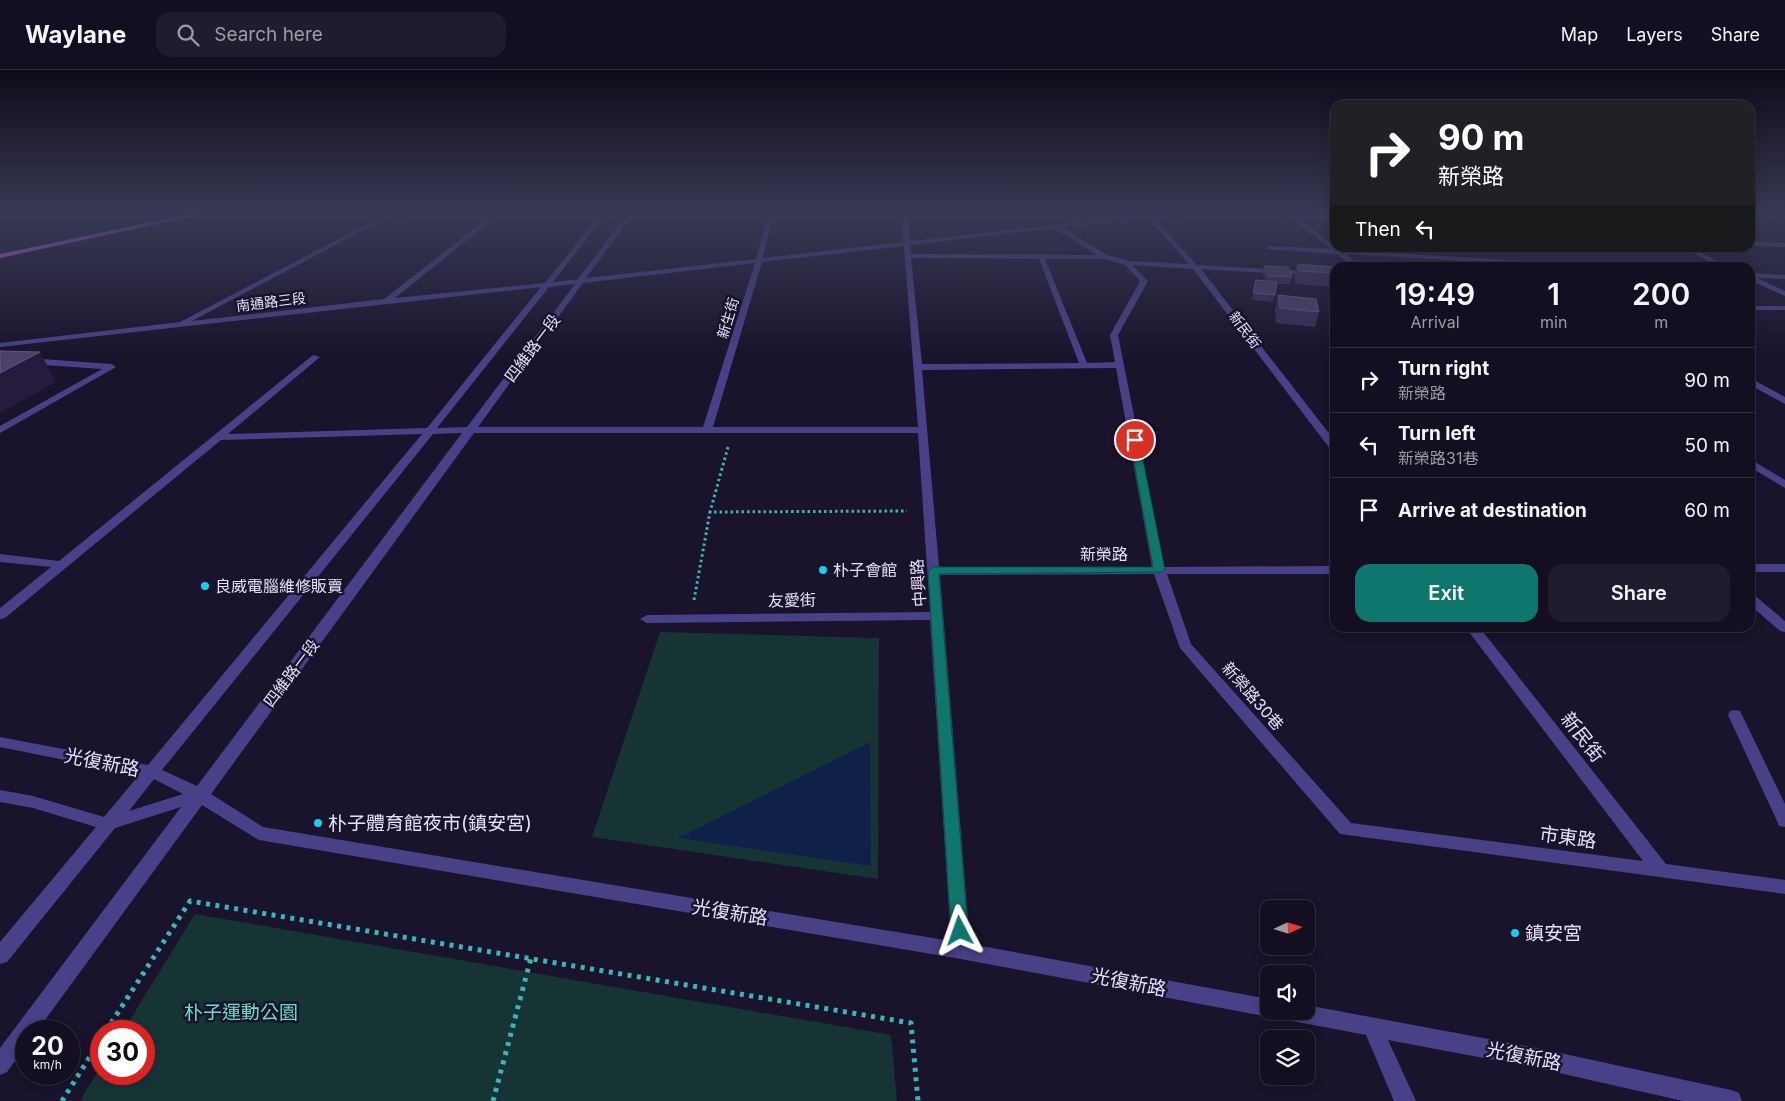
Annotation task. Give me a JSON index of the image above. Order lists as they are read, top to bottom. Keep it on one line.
{"streets":{"street":["南通路三段","新生街","新民街","四維路一段","新榮路","中興路","友愛街","新榮路30巷","光復新路","市東路"]},"crossings":[["南通路三段","四維路一段"],["新民街","市東路"],["四維路一段","光復新路"],["新榮路","中興路"],["新榮路","新榮路30巷"],["中興路","友愛街"],["中興路","光復新路"],["新榮路30巷","市東路"]],"parks":["朴子運動公園"],"places":["朴子會館","良威電腦維修販賣","朴子體育館夜市(鎮安宮)","鎮安宮"],"north":"right","page":{"header":"Waylane","search":"Search here","nav":["Map","Layers","Share"],"turn":["90 m","新榮路"],"then":"Then","eta":["19:49","Arrival","1","min","200","m"],"list":[{"name":"Turn right","note":"新榮路","value":"90 m"},{"name":"Turn left","note":"新榮路31巷","value":"50 m"},{"name":"Arrive at destination","value":"60 m"}],"buttons":["Exit","Share"],"speed":"20 km/h","limit":"30"}}
